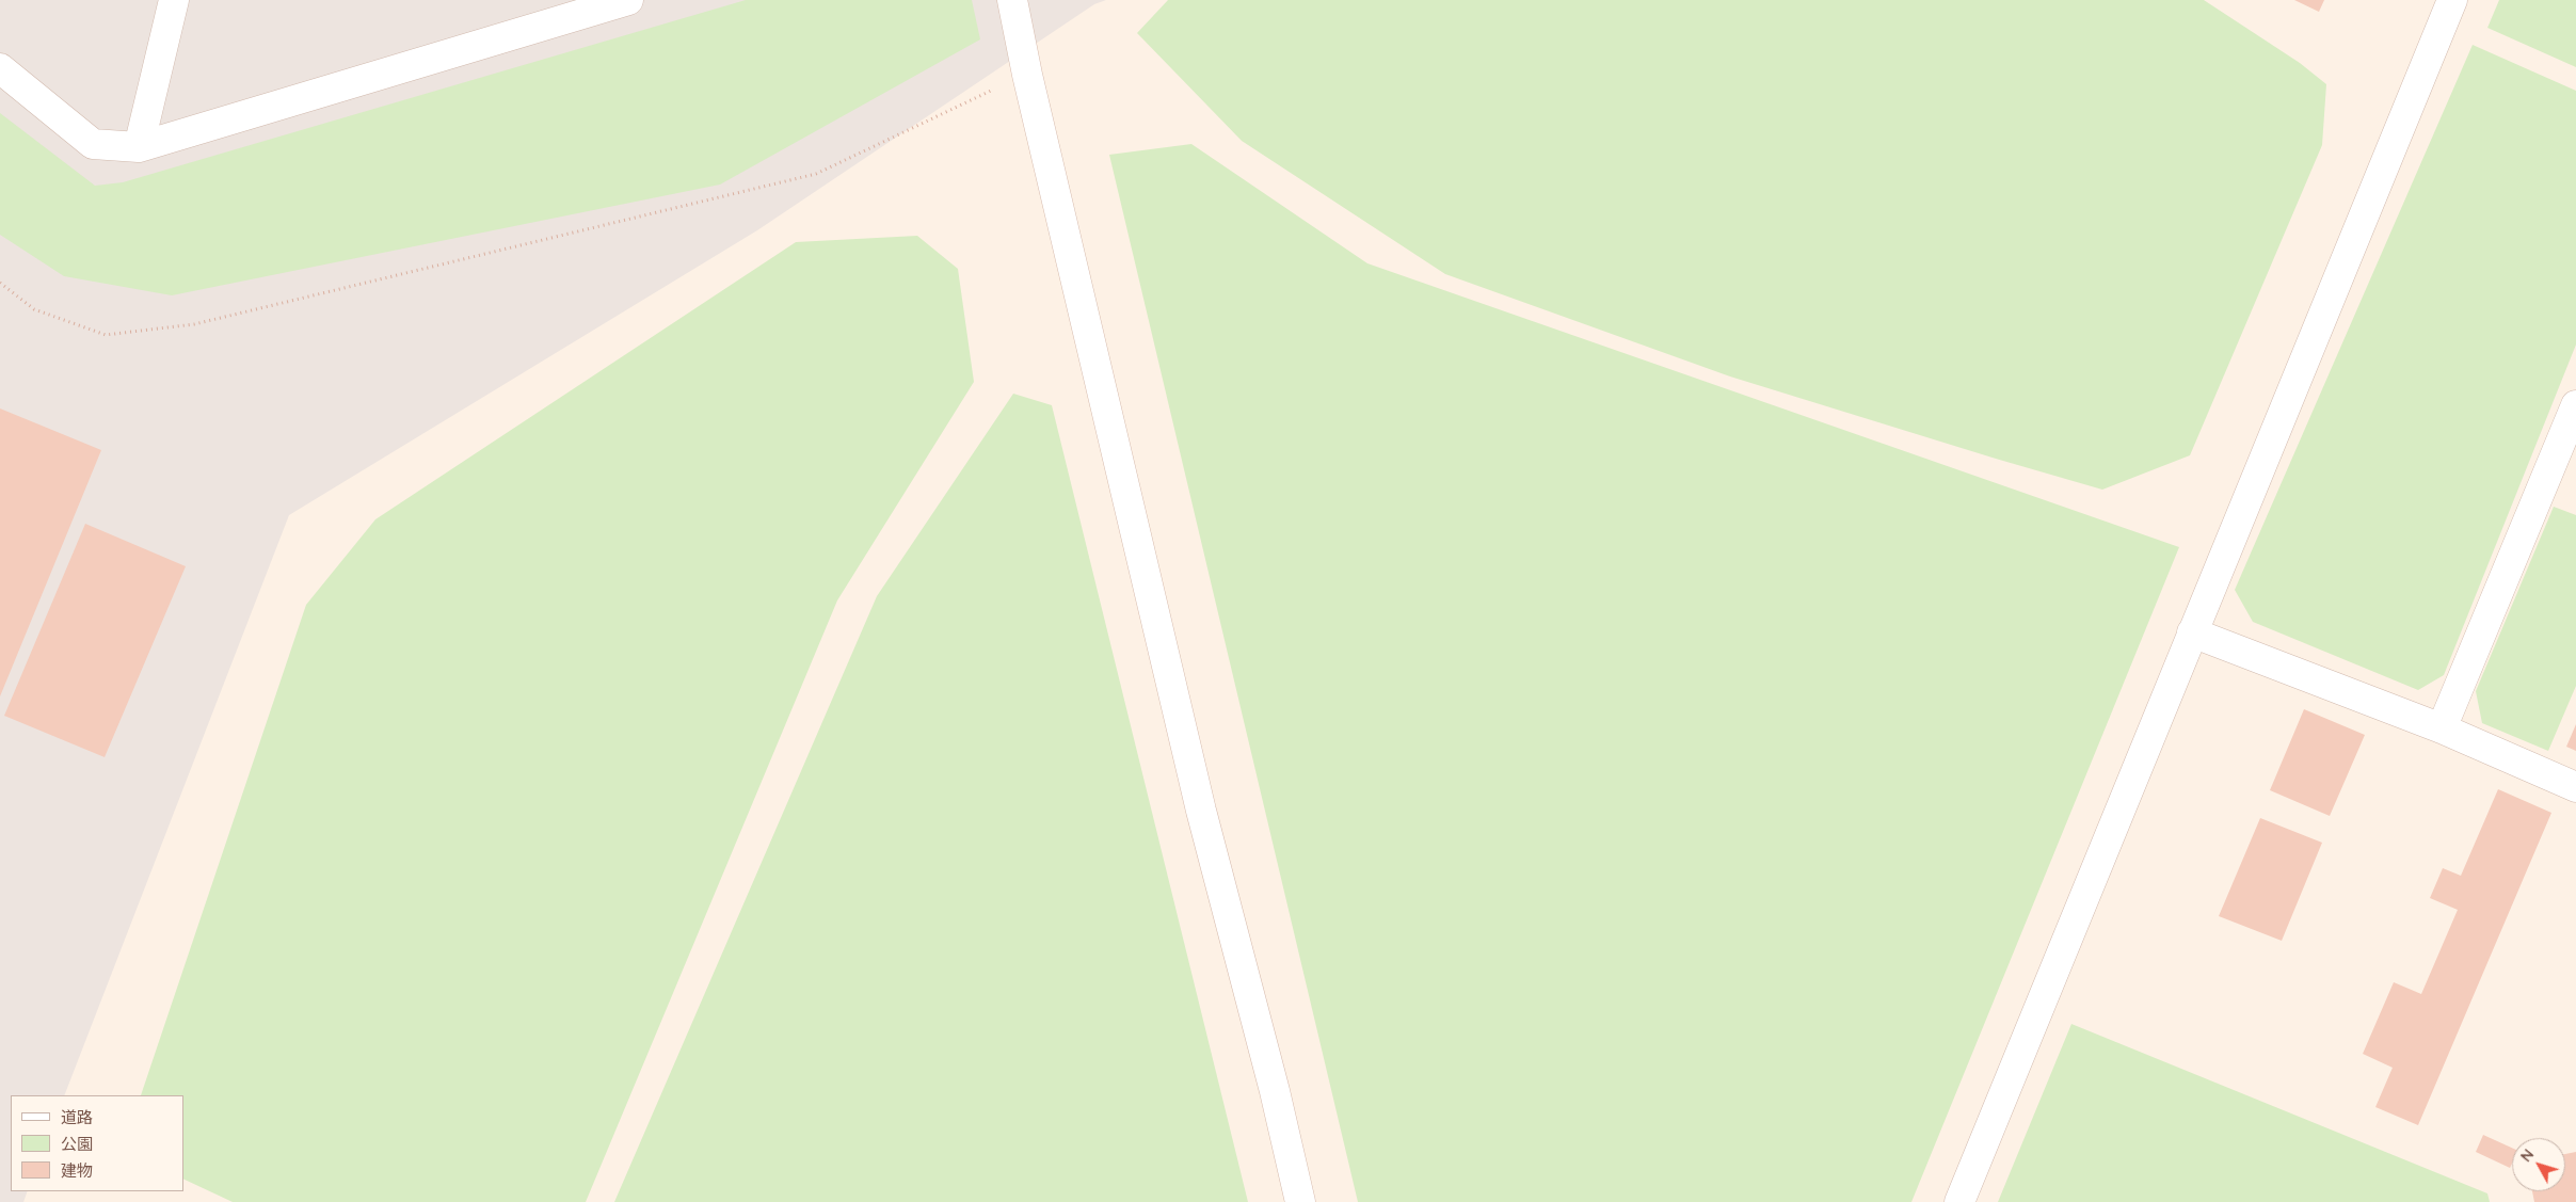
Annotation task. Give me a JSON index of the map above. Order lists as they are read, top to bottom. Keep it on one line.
{"legend":["道路","公園","建物"],"north":"top left"}
